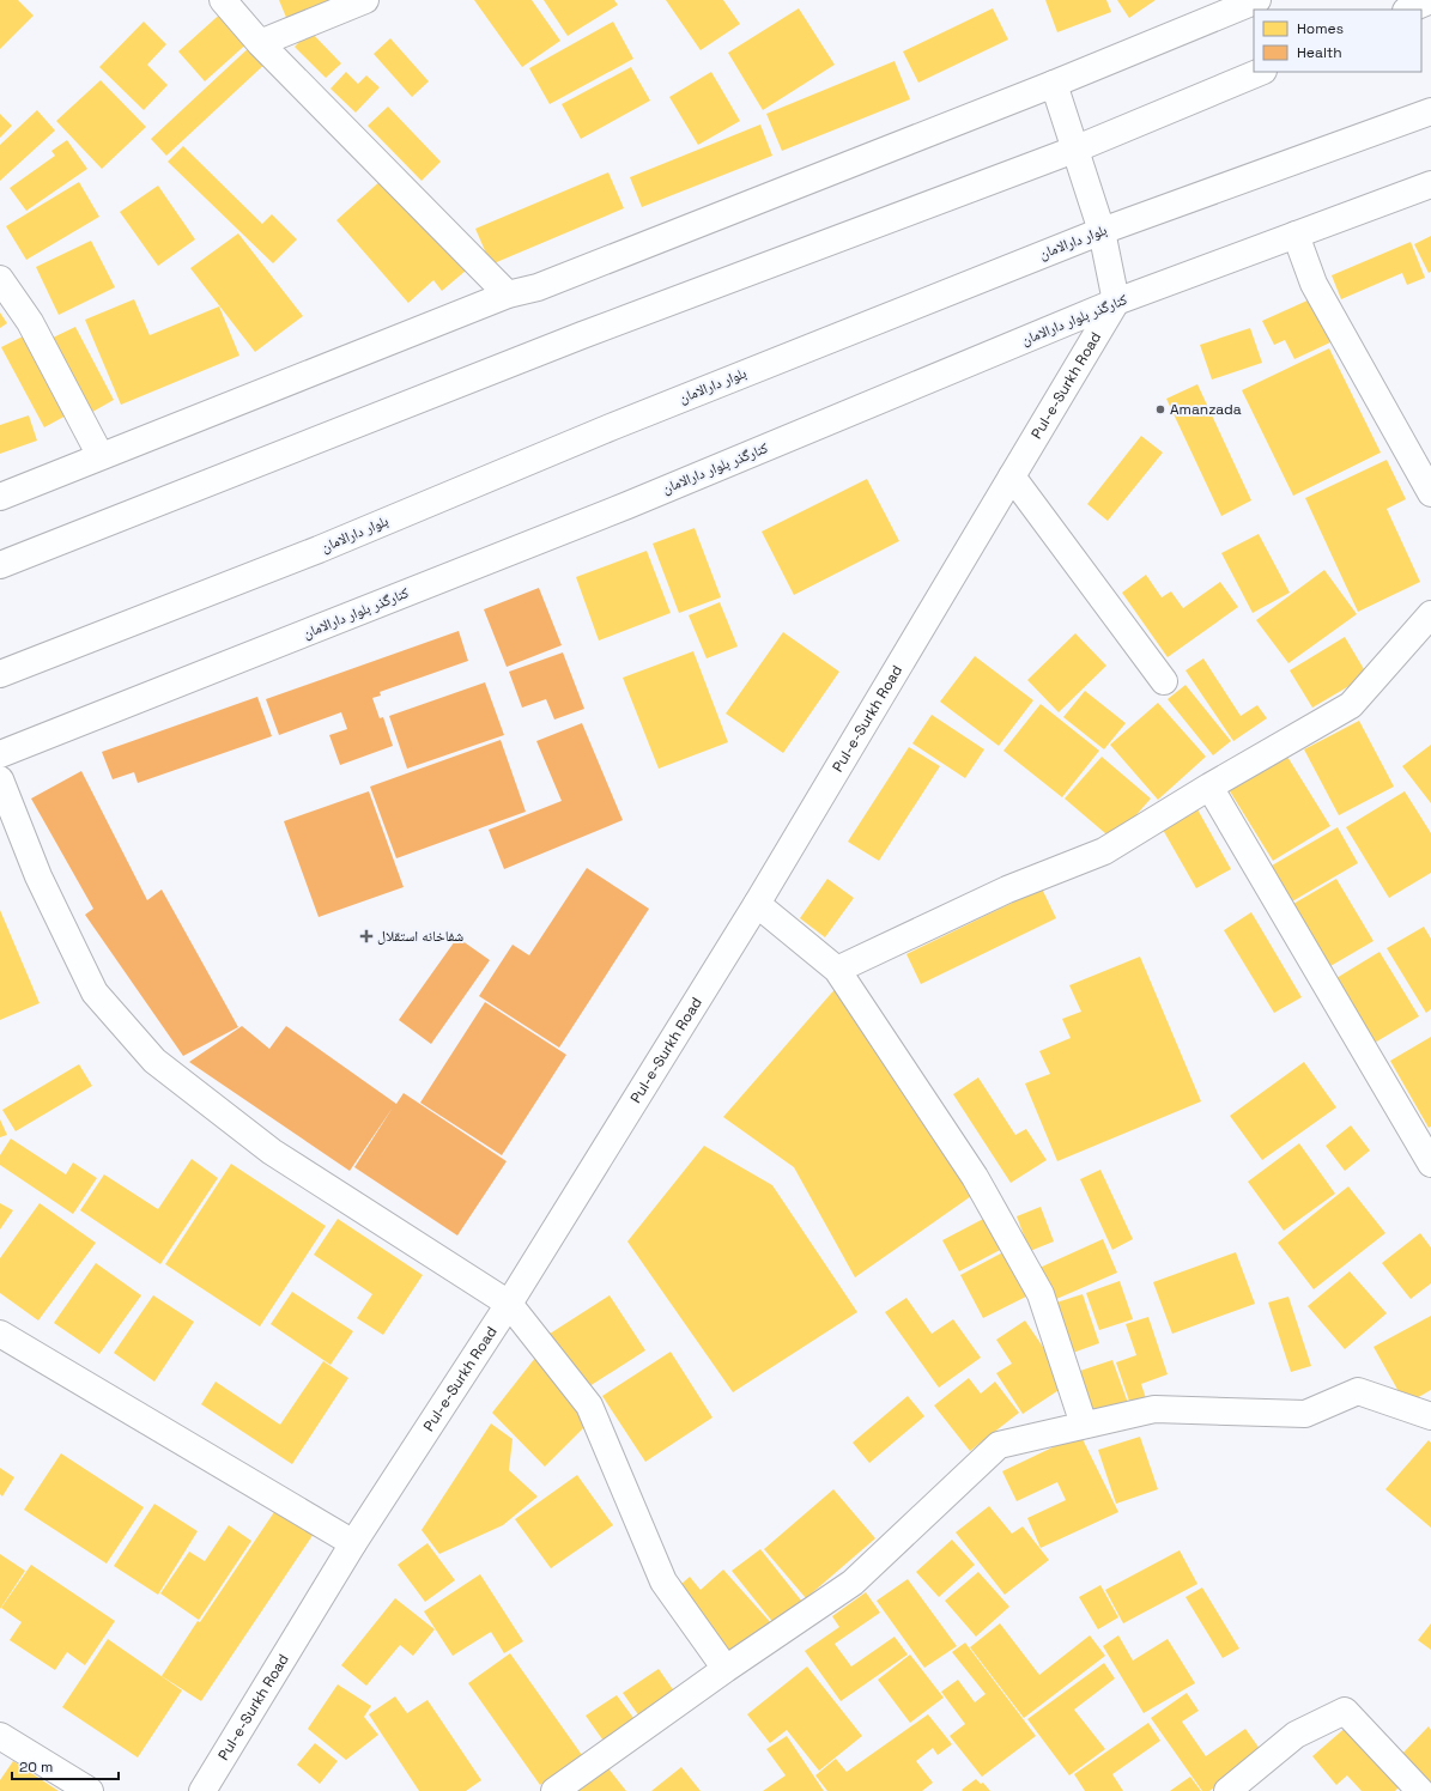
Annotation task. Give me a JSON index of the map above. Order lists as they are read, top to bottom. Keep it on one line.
{"streets":{"street":["بلوار دارالامان","کنارگذر بلوار دارالامان","Pul-e-Surkh Road"]},"crossings":[["کنارگذر بلوار دارالامان","Pul-e-Surkh Road"]],"places":{"other":["Amanzada"],"health":["شفاخانه استقلال"]},"legend":["Homes","Health"],"scale_bar":"20 m"}
